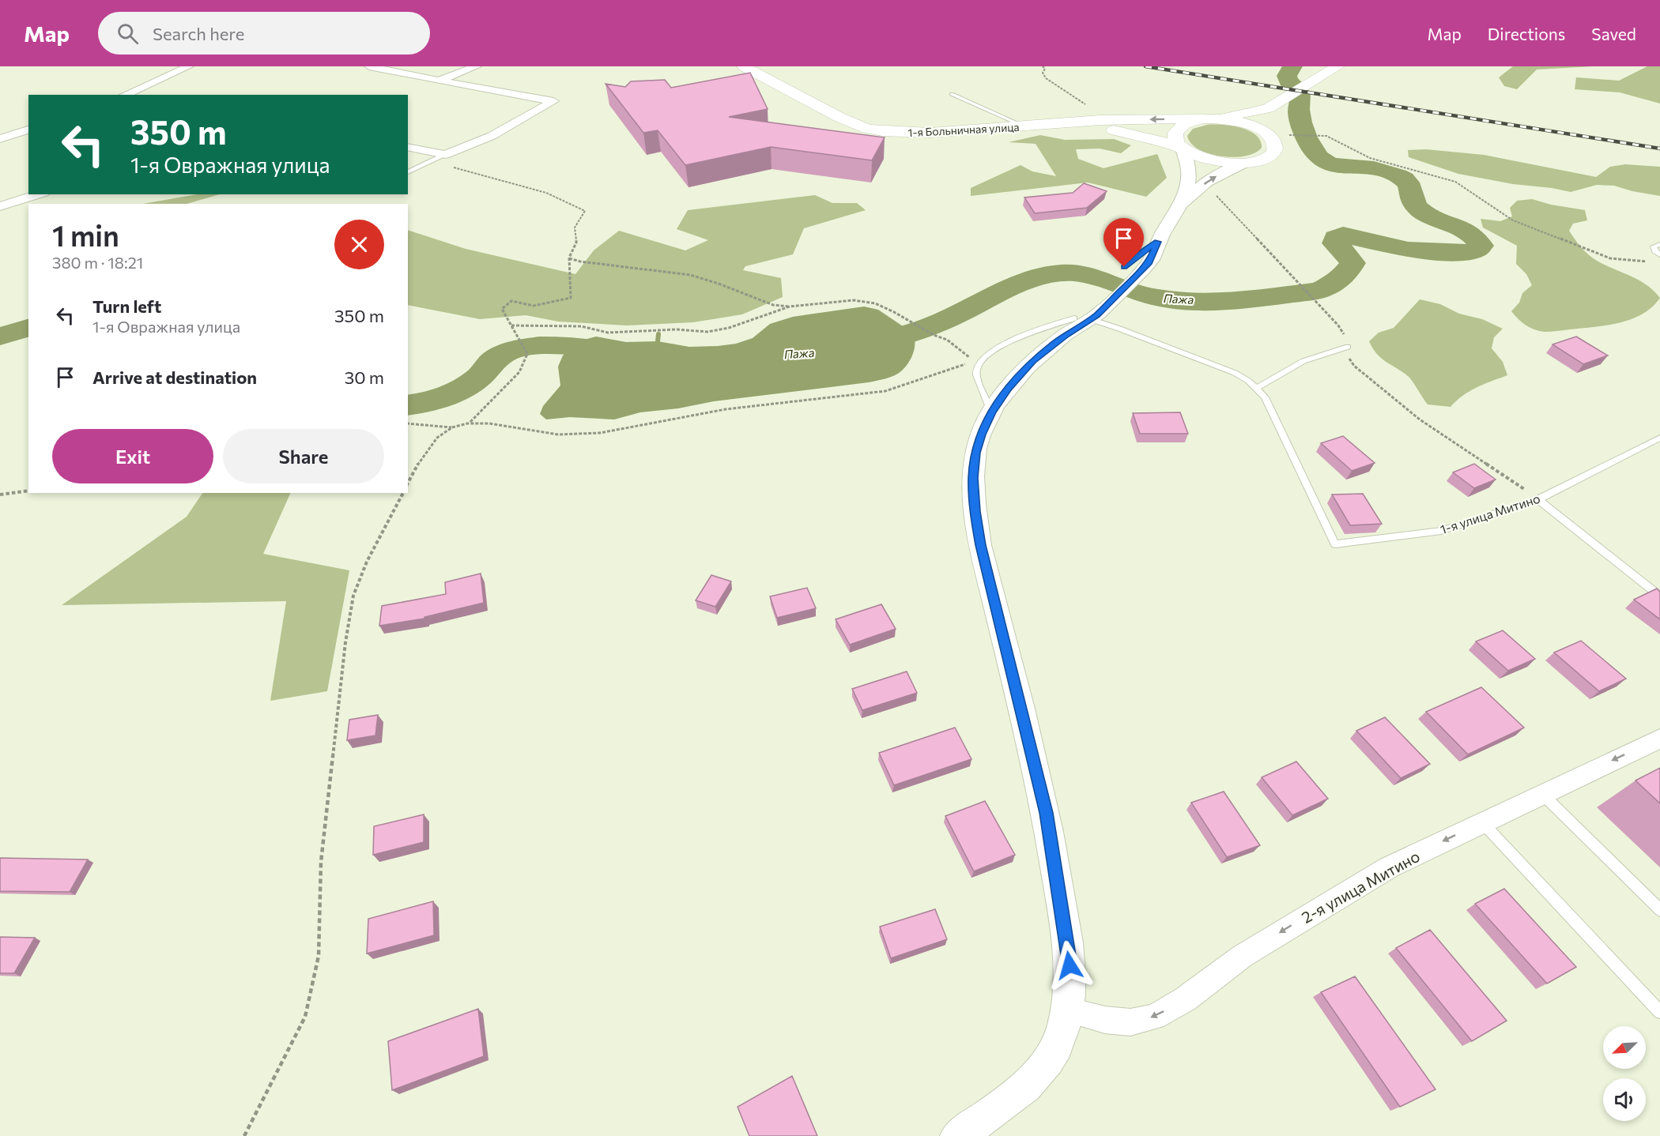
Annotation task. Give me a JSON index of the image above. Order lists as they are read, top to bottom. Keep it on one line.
{"streets":{"main road":["1-я Больничная улица"],"street":["2-я улица Митино"],"lane":["1-я улица Митино"]},"one_way":["2-я улица Митино"],"water":["Пажа"],"north":"bottom left","page":{"header":"Map","search":"Search here","nav":["Map","Directions","Saved"],"turn":["350 m","1-я Овражная улица"],"heading":["1 min","380 m · 18:21"],"list":[{"name":"Turn left","note":"1-я Овражная улица","value":"350 m"},{"name":"Arrive at destination","value":"30 m"}],"buttons":["Exit","Share"]}}
